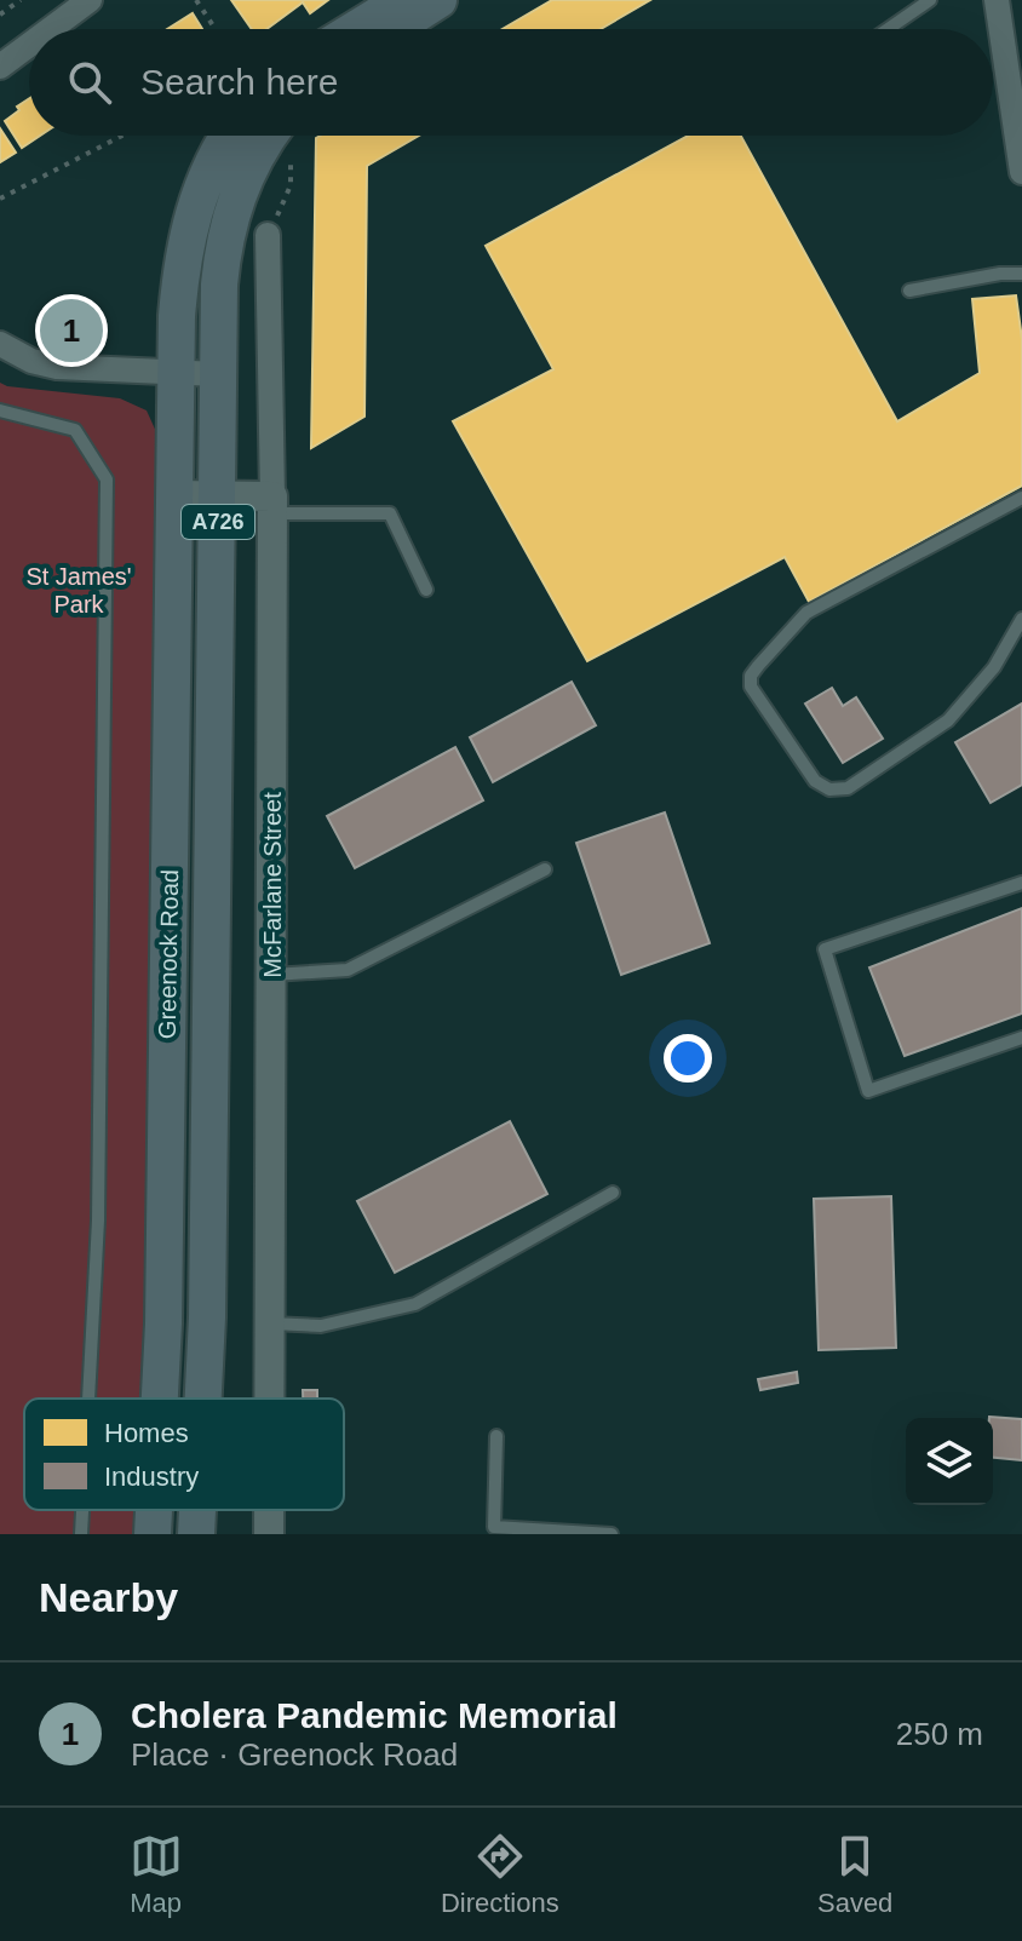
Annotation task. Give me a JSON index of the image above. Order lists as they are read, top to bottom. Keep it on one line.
{"streets":{"main road":["A726","Greenock Road"],"street":["McFarlane Street"]},"parks":["St James' Park"],"legend":["Homes","Industry"],"page":{"search":"Search here","pins":"1","heading":"Nearby","list":[{"mark":"1","name":"Cholera Pandemic Memorial","note":"Place · Greenock Road","value":"250 m"}],"nav":["Map","Directions","Saved"]}}
